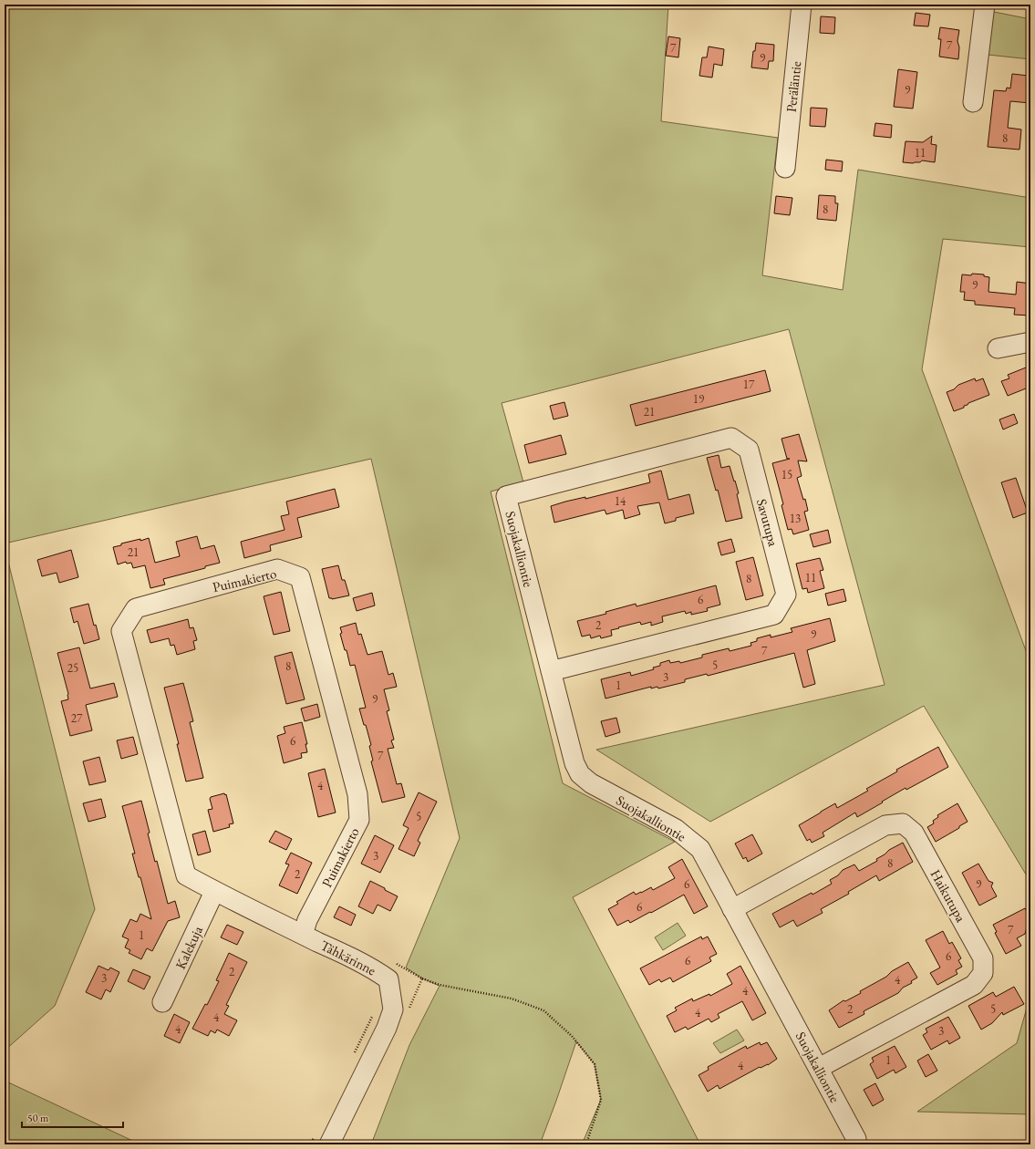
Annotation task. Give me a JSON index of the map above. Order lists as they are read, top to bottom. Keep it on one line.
{"streets":{"street":["Peräläntie","Savutupa","Suojakalliontie","Puimakierto","Haikutupa","Kalekuja","Tähkärinne"]},"crossings":[["Savutupa","Suojakalliontie"],["Suojakalliontie","Haikutupa"],["Puimakierto","Tähkärinne"],["Kalekuja","Tähkärinne"]],"house_numbers":["7","7","9","9","8","11","8","9","17","19","21","15","14","13","21","11","8","6","2","9","7","5","8","25","3","1","9","27","6","7","4","5","3","8","2","6","9","6","7","1","6","6","2","3","4","4","2","5","4","4","4","3","1","4"],"scale_bar":"50 m"}
